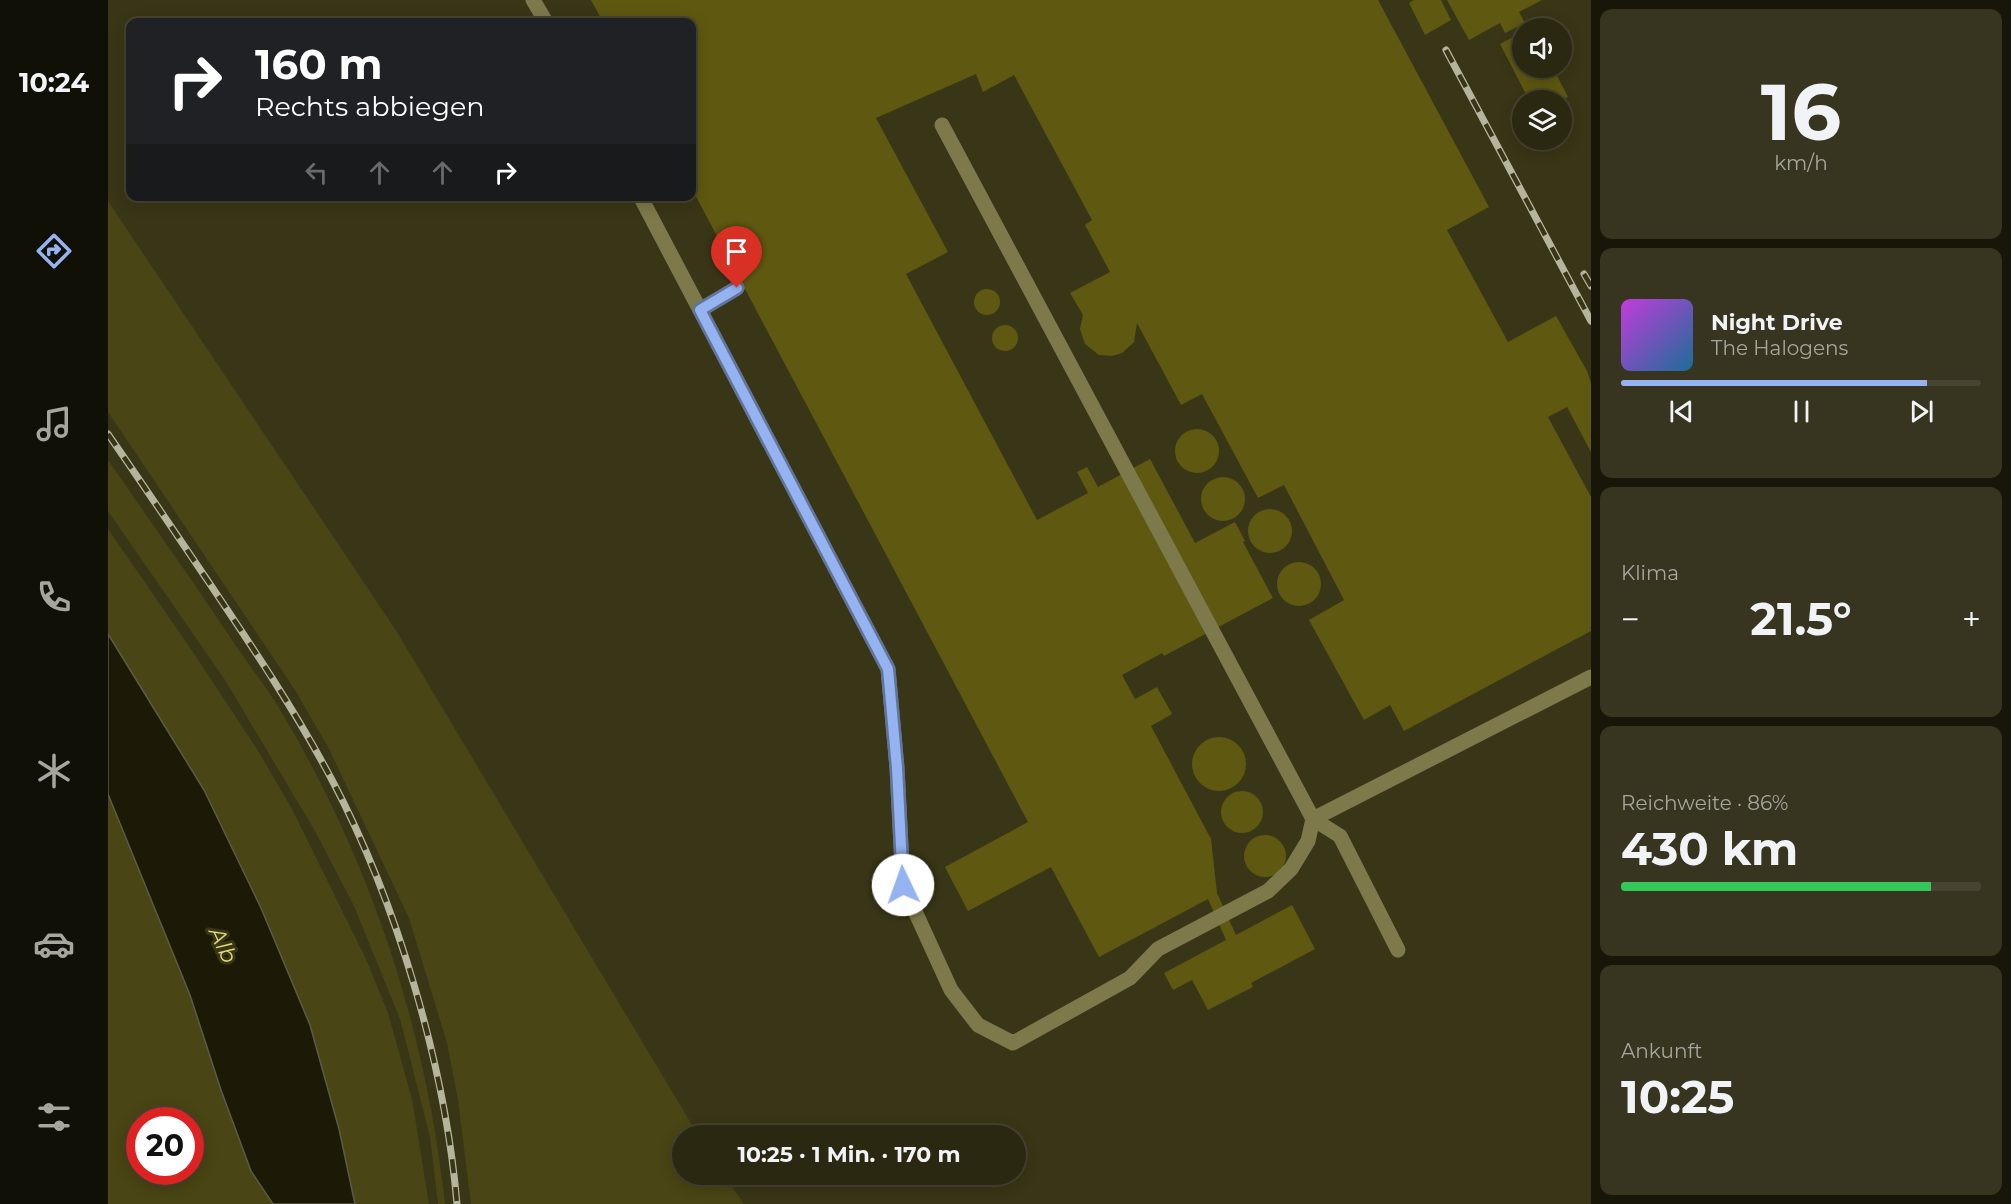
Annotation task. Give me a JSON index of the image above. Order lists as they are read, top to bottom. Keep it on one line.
{"water":["Alb"],"page":{"tabs":"10:24","tile":[["16","km/h"],"Klima",["Reichweite · 86%","430 km"],["Ankunft","10:25"]],"turn":["160 m","Rechts abbiegen"],"song":["Night Drive","The Halogens"],"heat":["−","21.5°","+"],"limit":"20","trip":"10:25 · 1 Min. · 170 m"}}
